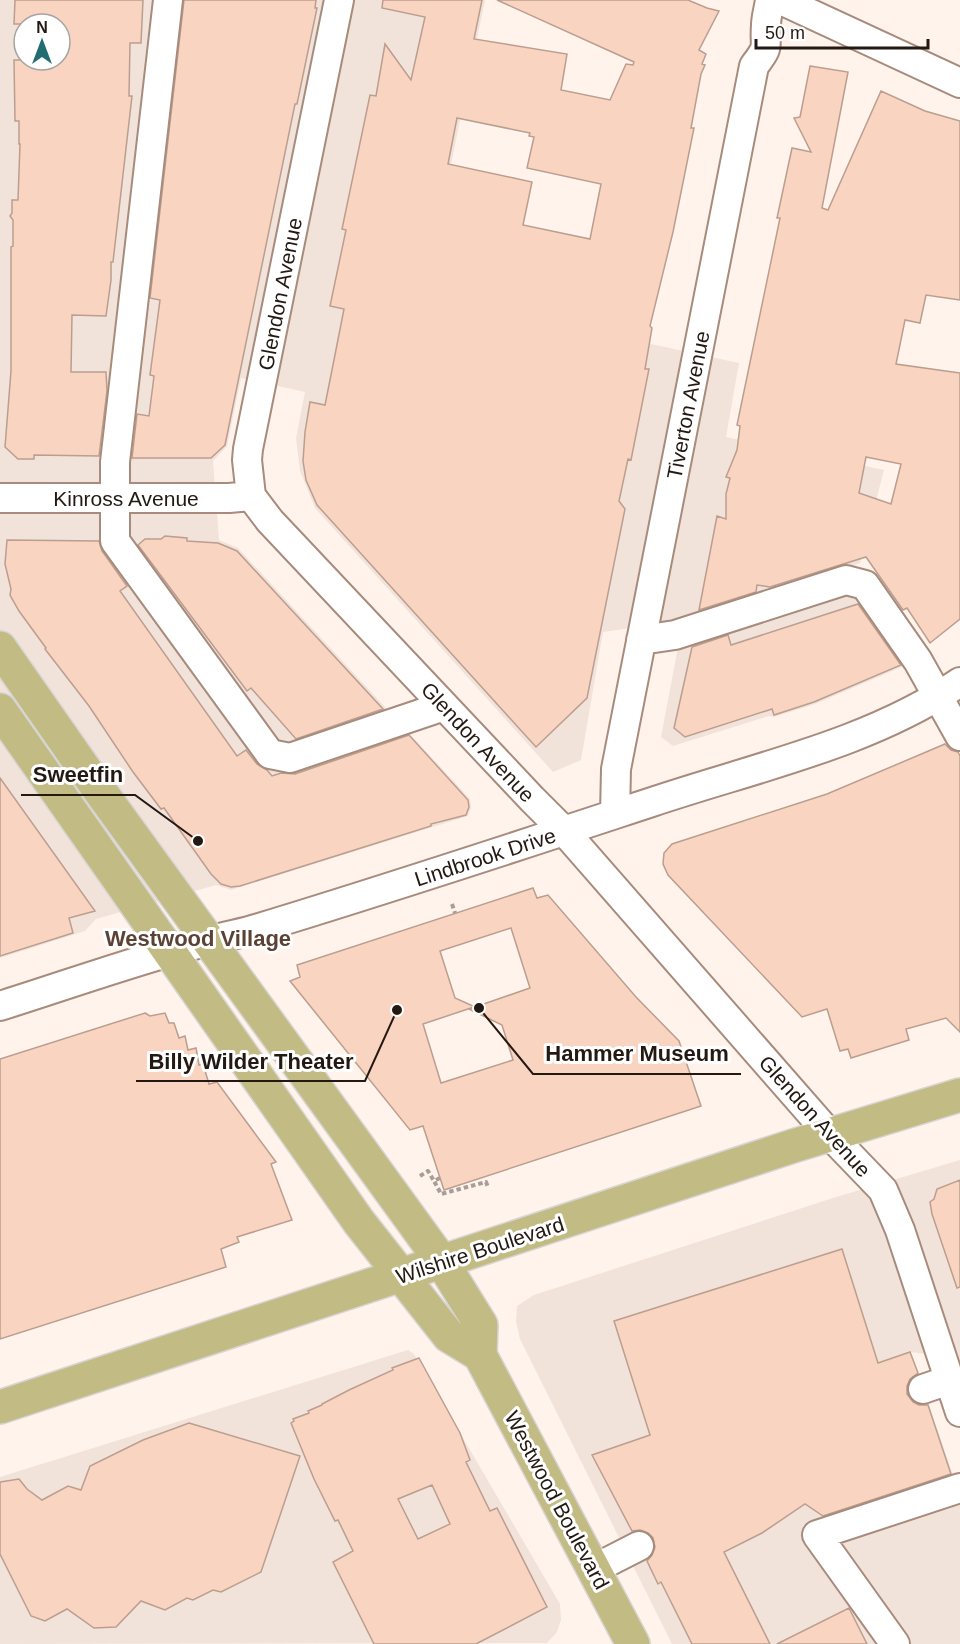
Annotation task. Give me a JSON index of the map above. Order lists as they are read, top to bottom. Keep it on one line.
{"streets":{"main road":["Wilshire Boulevard","Westwood Boulevard"],"street":["Glendon Avenue","Tiverton Avenue","Kinross Avenue","Lindbrook Drive"]},"crossings":[["Glendon Avenue","Kinross Avenue"],["Glendon Avenue","Lindbrook Drive"],["Glendon Avenue","Wilshire Boulevard"],["Tiverton Avenue","Lindbrook Drive"],["Lindbrook Drive","Westwood Boulevard"],["Wilshire Boulevard","Westwood Boulevard"]],"districts":["Westwood Village"],"places":["Sweetfin","Hammer Museum","Billy Wilder Theater"],"scale_bar":"50 m","north":"top"}
